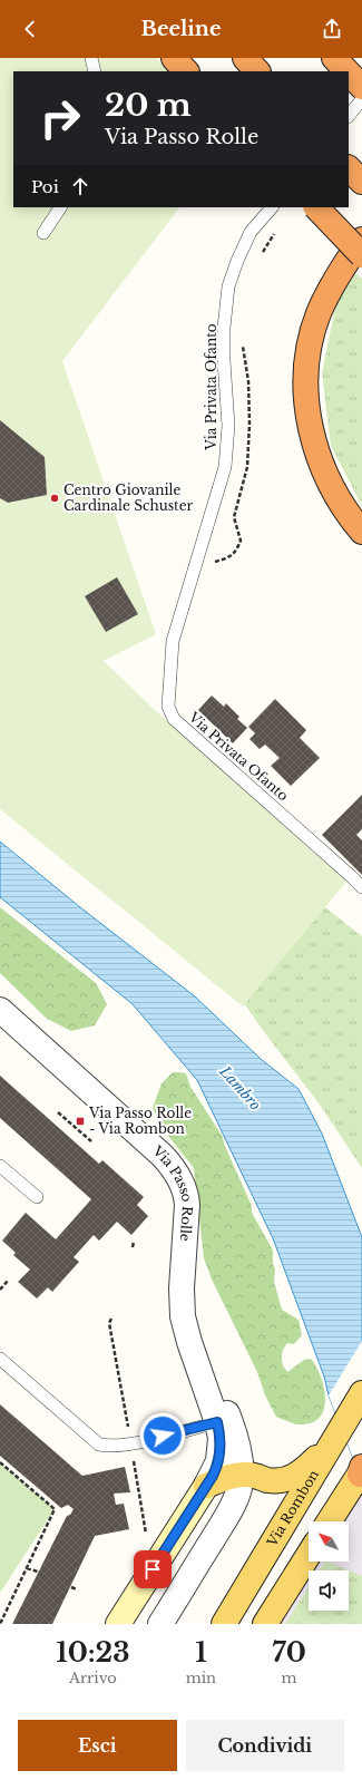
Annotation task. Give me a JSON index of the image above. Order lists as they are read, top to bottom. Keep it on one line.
{"streets":{"main road":["Via Rombon"],"street":["Via Passo Rolle"],"lane":["Via Privata Ofanto"]},"water":["Lambro"],"places":{"other":["Centro Giovanile Cardinale Schuster"],"transit":["Via Passo Rolle - Via Rombon"]},"north":"top left","page":{"header":"Beeline","turn":["20 m","Via Passo Rolle"],"then":"Poi","eta":["10:23","Arrivo","1","min","70","m"],"buttons":["Esci","Condividi"]}}
